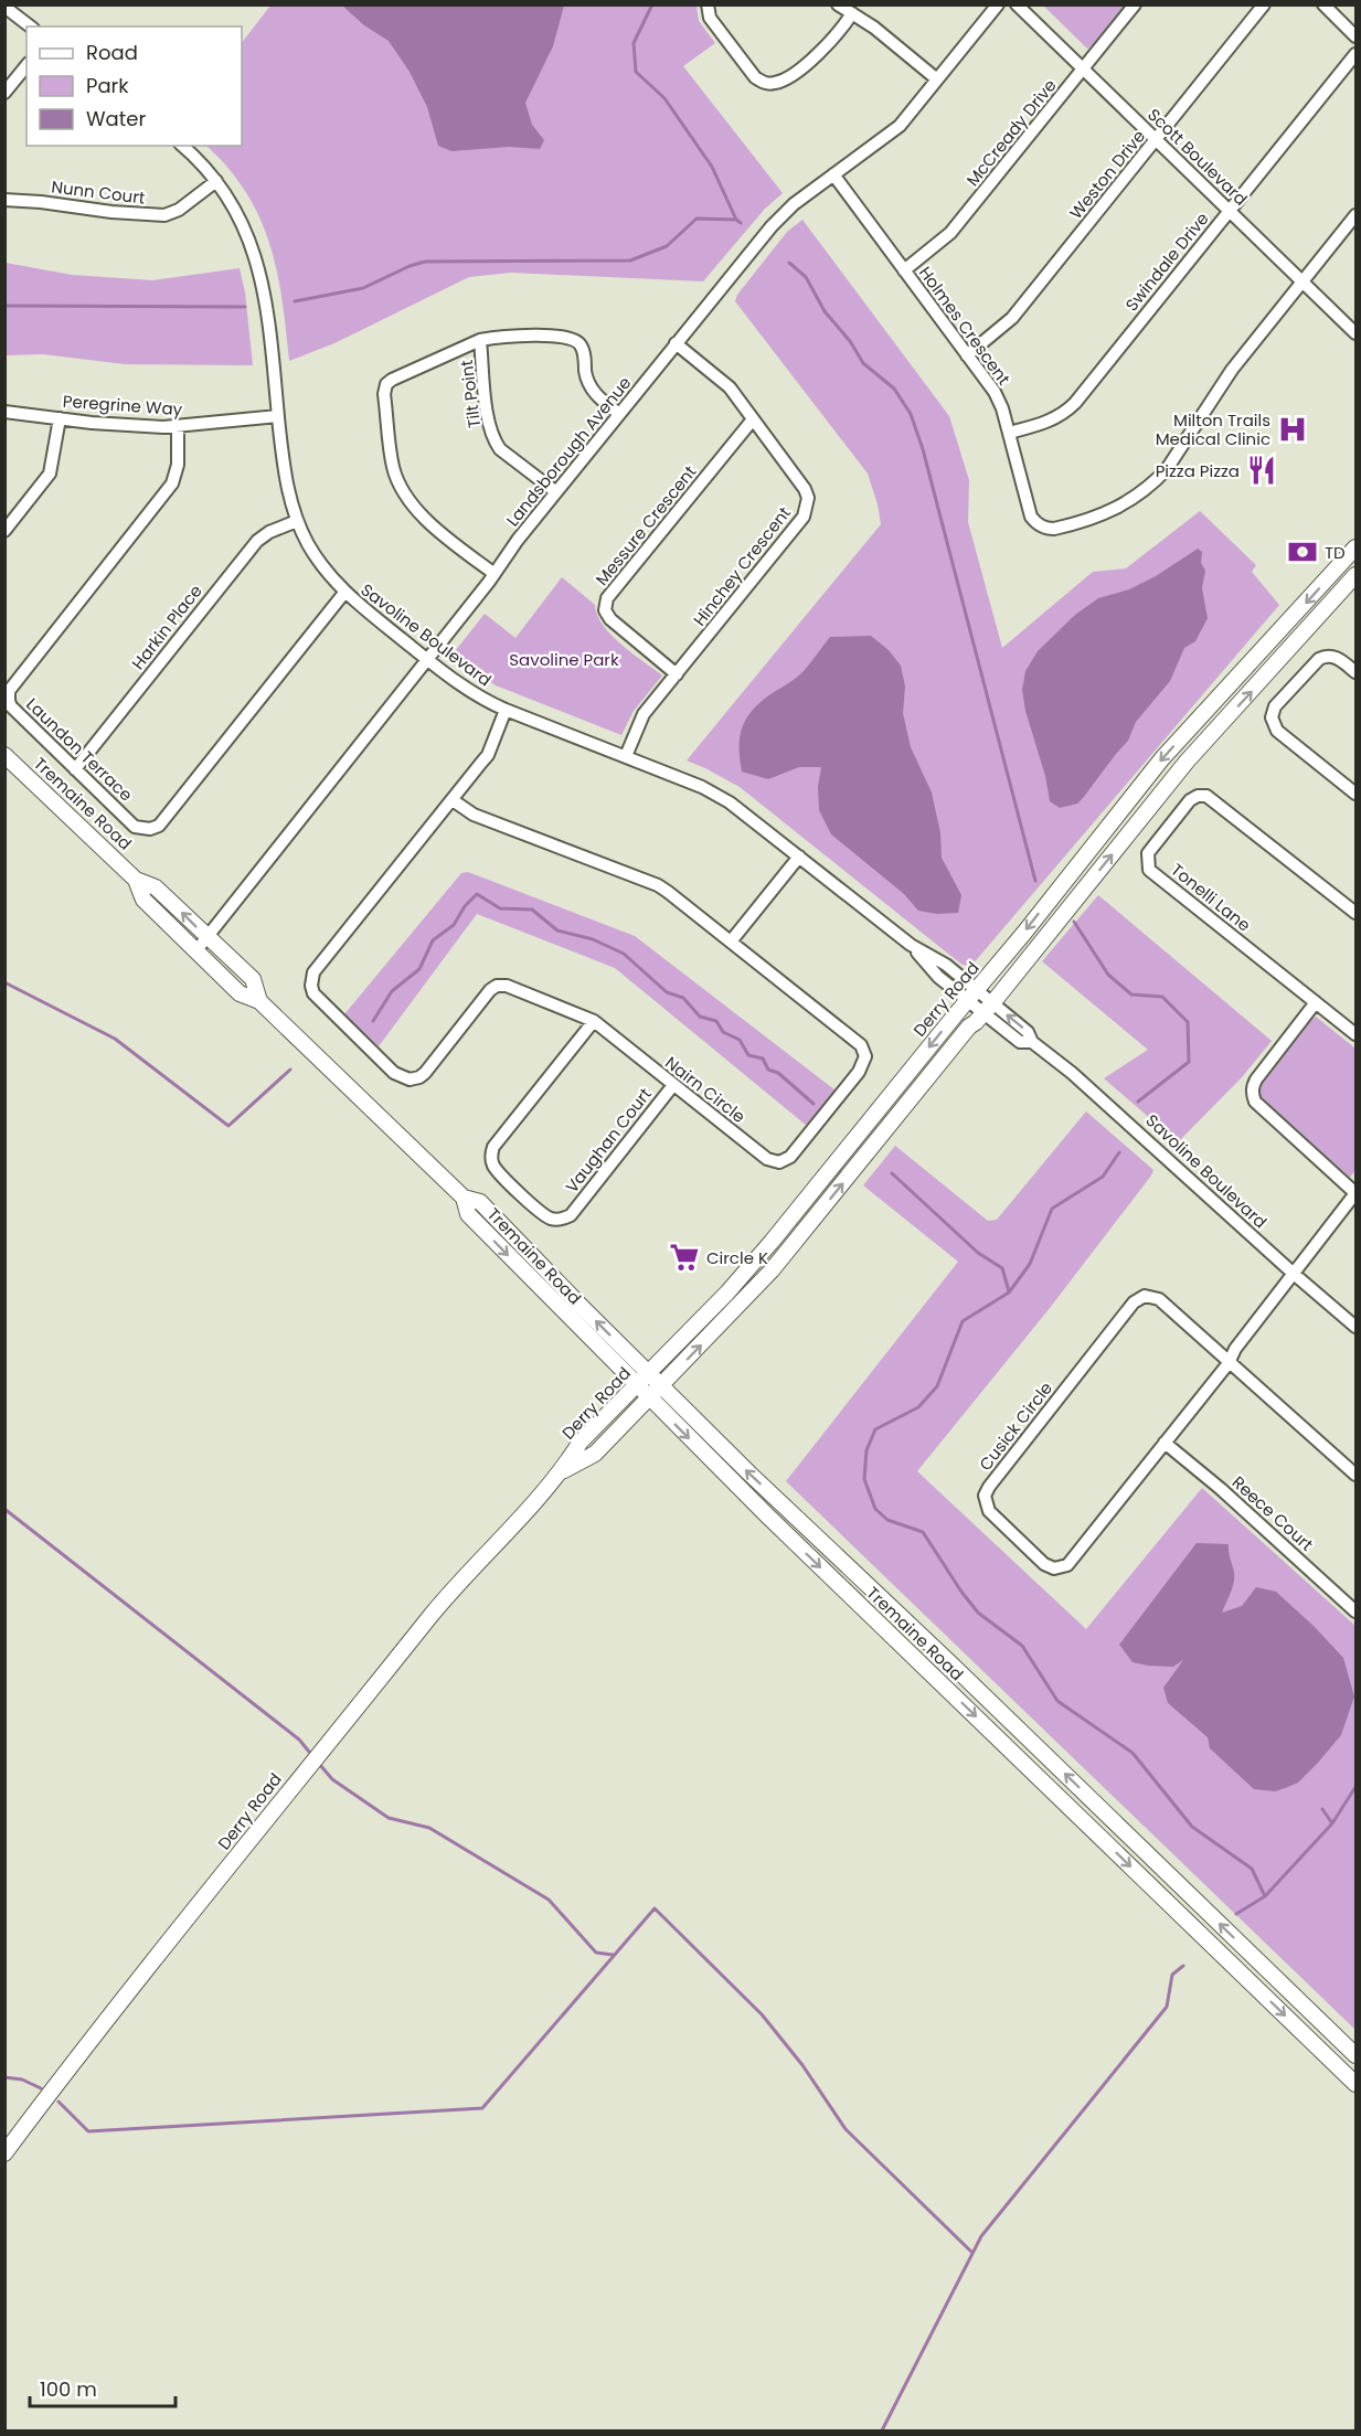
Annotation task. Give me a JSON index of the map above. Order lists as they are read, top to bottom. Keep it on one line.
{"streets":{"main road":["Tremaine Road","Derry Road"],"street":["McCready Drive","Scott Boulevard","Weston Drive","Nunn Court","Swindale Drive","Holmes Crescent","Tilt Point","Peregrine Way","Landsborough Avenue","Messure Crescent","Hinchey Crescent","Harkin Place","Savoline Boulevard","Laundon Terrace","Tonelli Lane","Nairn Circle","Vaughan Court","Cusick Circle","Reece Court"]},"crossings":[["McCready Drive","Scott Boulevard"],["McCready Drive","Holmes Crescent"],["Scott Boulevard","Weston Drive"],["Scott Boulevard","Swindale Drive"],["Scott Boulevard","Holmes Crescent"],["Weston Drive","Holmes Crescent"],["Nunn Court","Savoline Boulevard"],["Swindale Drive","Holmes Crescent"],["Holmes Crescent","Landsborough Avenue"],["Tilt Point","Landsborough Avenue"],["Peregrine Way","Savoline Boulevard"],["Peregrine Way","Laundon Terrace"],["Landsborough Avenue","Hinchey Crescent"],["Landsborough Avenue","Savoline Boulevard"],["Landsborough Avenue","Tremaine Road"],["Messure Crescent","Hinchey Crescent"],["Hinchey Crescent","Savoline Boulevard"],["Harkin Place","Savoline Boulevard"],["Harkin Place","Laundon Terrace"],["Savoline Boulevard","Laundon Terrace"],["Savoline Boulevard","Derry Road"],["Savoline Boulevard","Nairn Circle"],["Savoline Boulevard","Cusick Circle"],["Tremaine Road","Derry Road"],["Nairn Circle","Vaughan Court"],["Cusick Circle","Reece Court"]],"parks":["Savoline Park"],"places":{"hospital":["Milton Trails Medical Clinic"],"restaurant":["Pizza Pizza"],"bank":["TD"],"supermarket":["Circle K"]},"legend":["Road","Park","Water"],"scale_bar":"100 m"}
